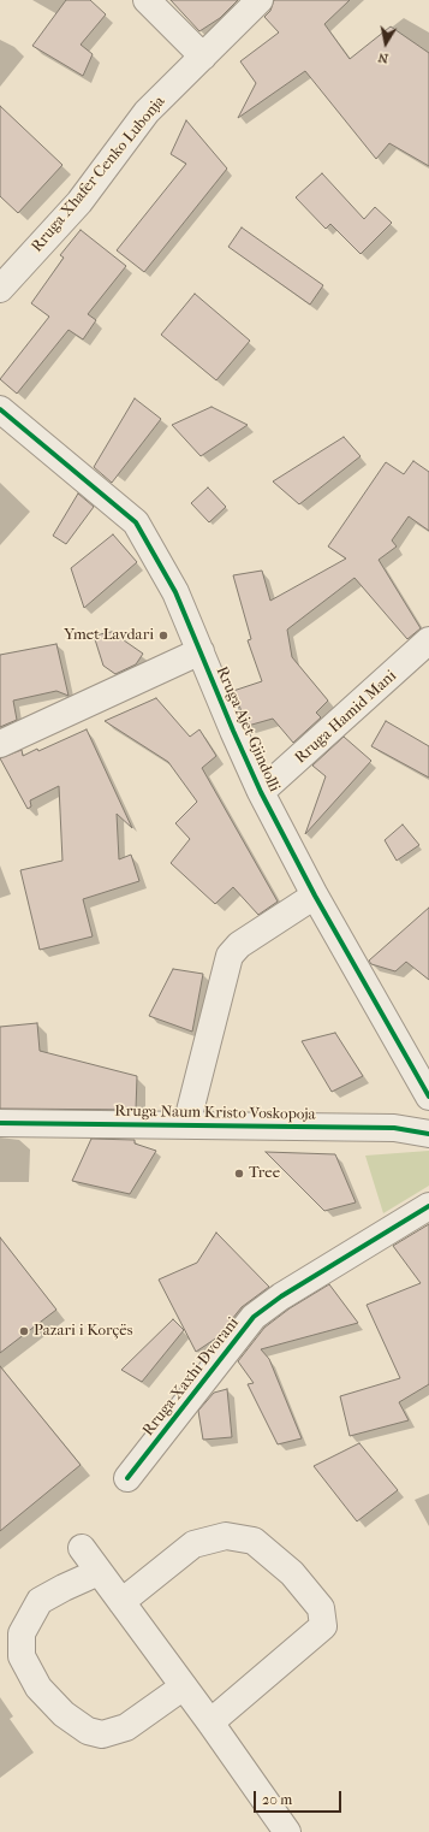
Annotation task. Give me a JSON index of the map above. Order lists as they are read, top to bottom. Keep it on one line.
{"streets":{"street":["Rruga Xhafer Cenko Lubonja","Rruga Hamid Mani","Rruga Ajet Gjindolli","Rruga Naum Kristo Voskopoja","Rruga Xaxhi Dvorani"]},"crossings":[["Rruga Hamid Mani","Rruga Ajet Gjindolli"]],"places":["Ymet Lavdari","Tree","Pazari i Korçës"],"scale_bar":"20 m","north":"bottom"}
